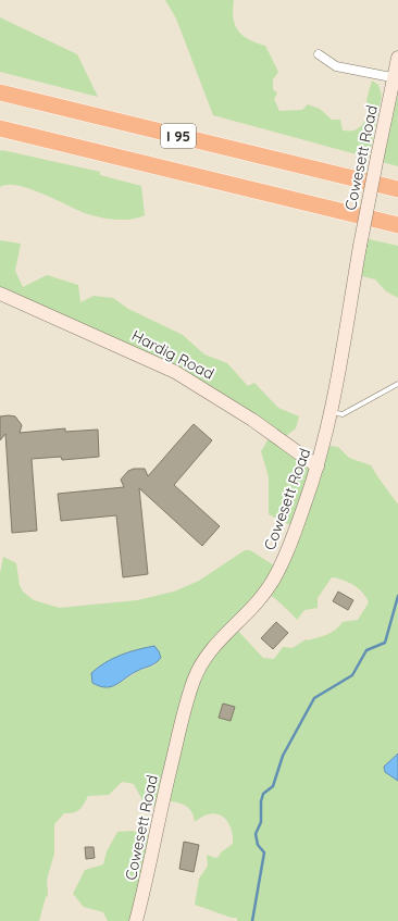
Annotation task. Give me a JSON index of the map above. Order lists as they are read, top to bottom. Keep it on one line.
{"streets":{"highway":["I 95"],"main road":["Cowesett Road","Hardig Road"]},"crossings":[["Cowesett Road","Hardig Road"]]}
